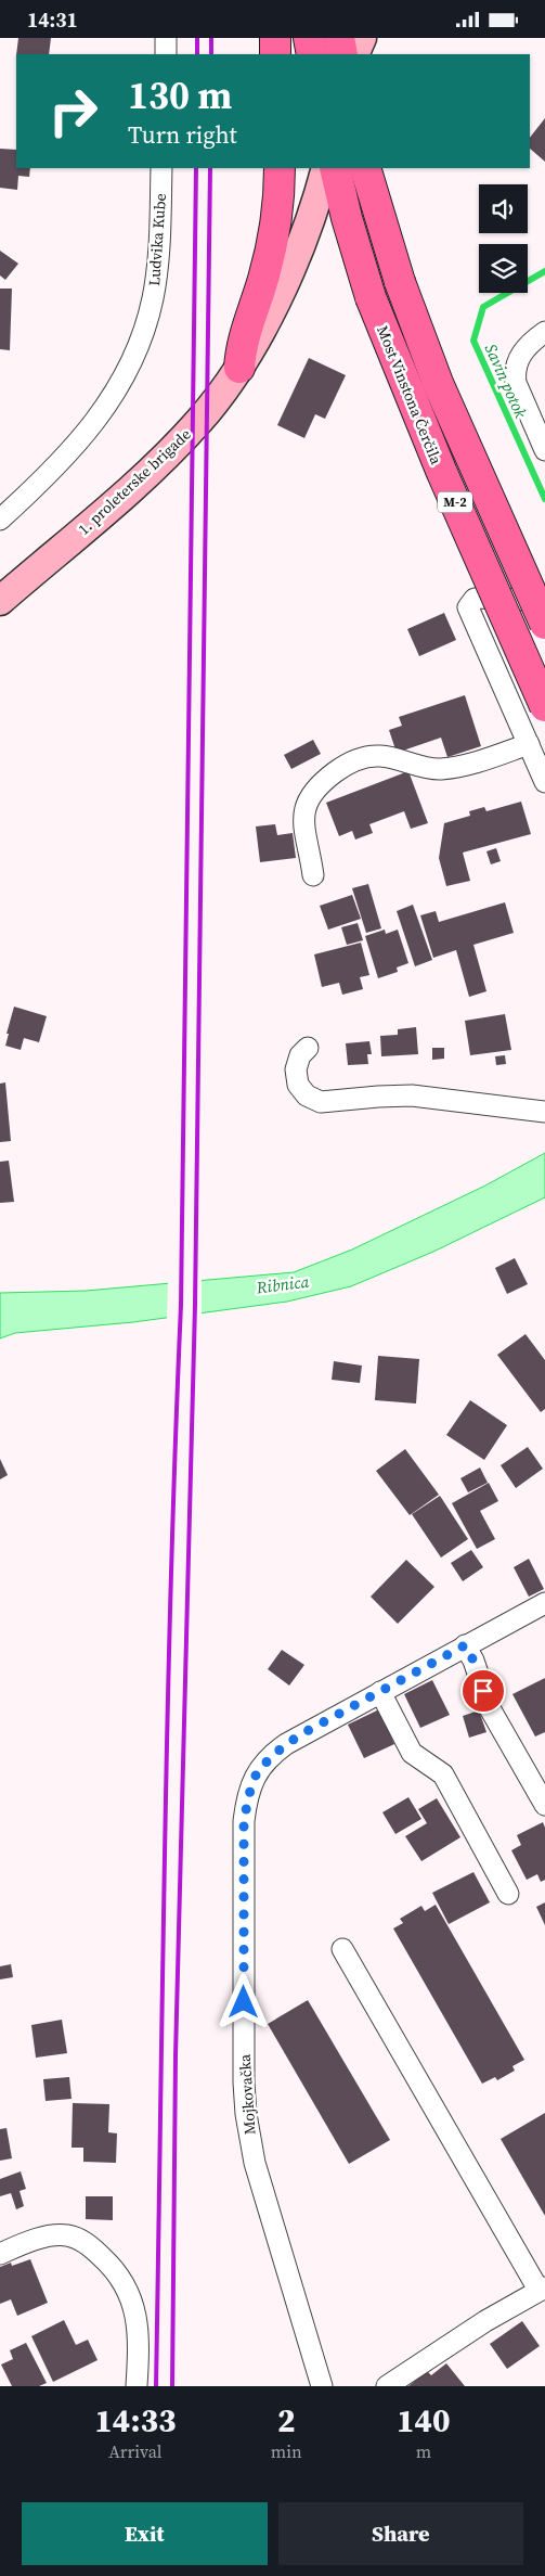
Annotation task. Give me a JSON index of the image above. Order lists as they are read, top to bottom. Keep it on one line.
{"streets":{"main road":["Most Vinstona Čerčila","1. proleterske brigade","M-2"],"street":["Ludvika Kube","Mojkovačka"]},"water":["Savin potok","Ribnica"],"page":{"status":"14:31","turn":["130 m","Turn right"],"eta":["14:33","Arrival","2","min","140","m"],"buttons":["Exit","Share"]}}
